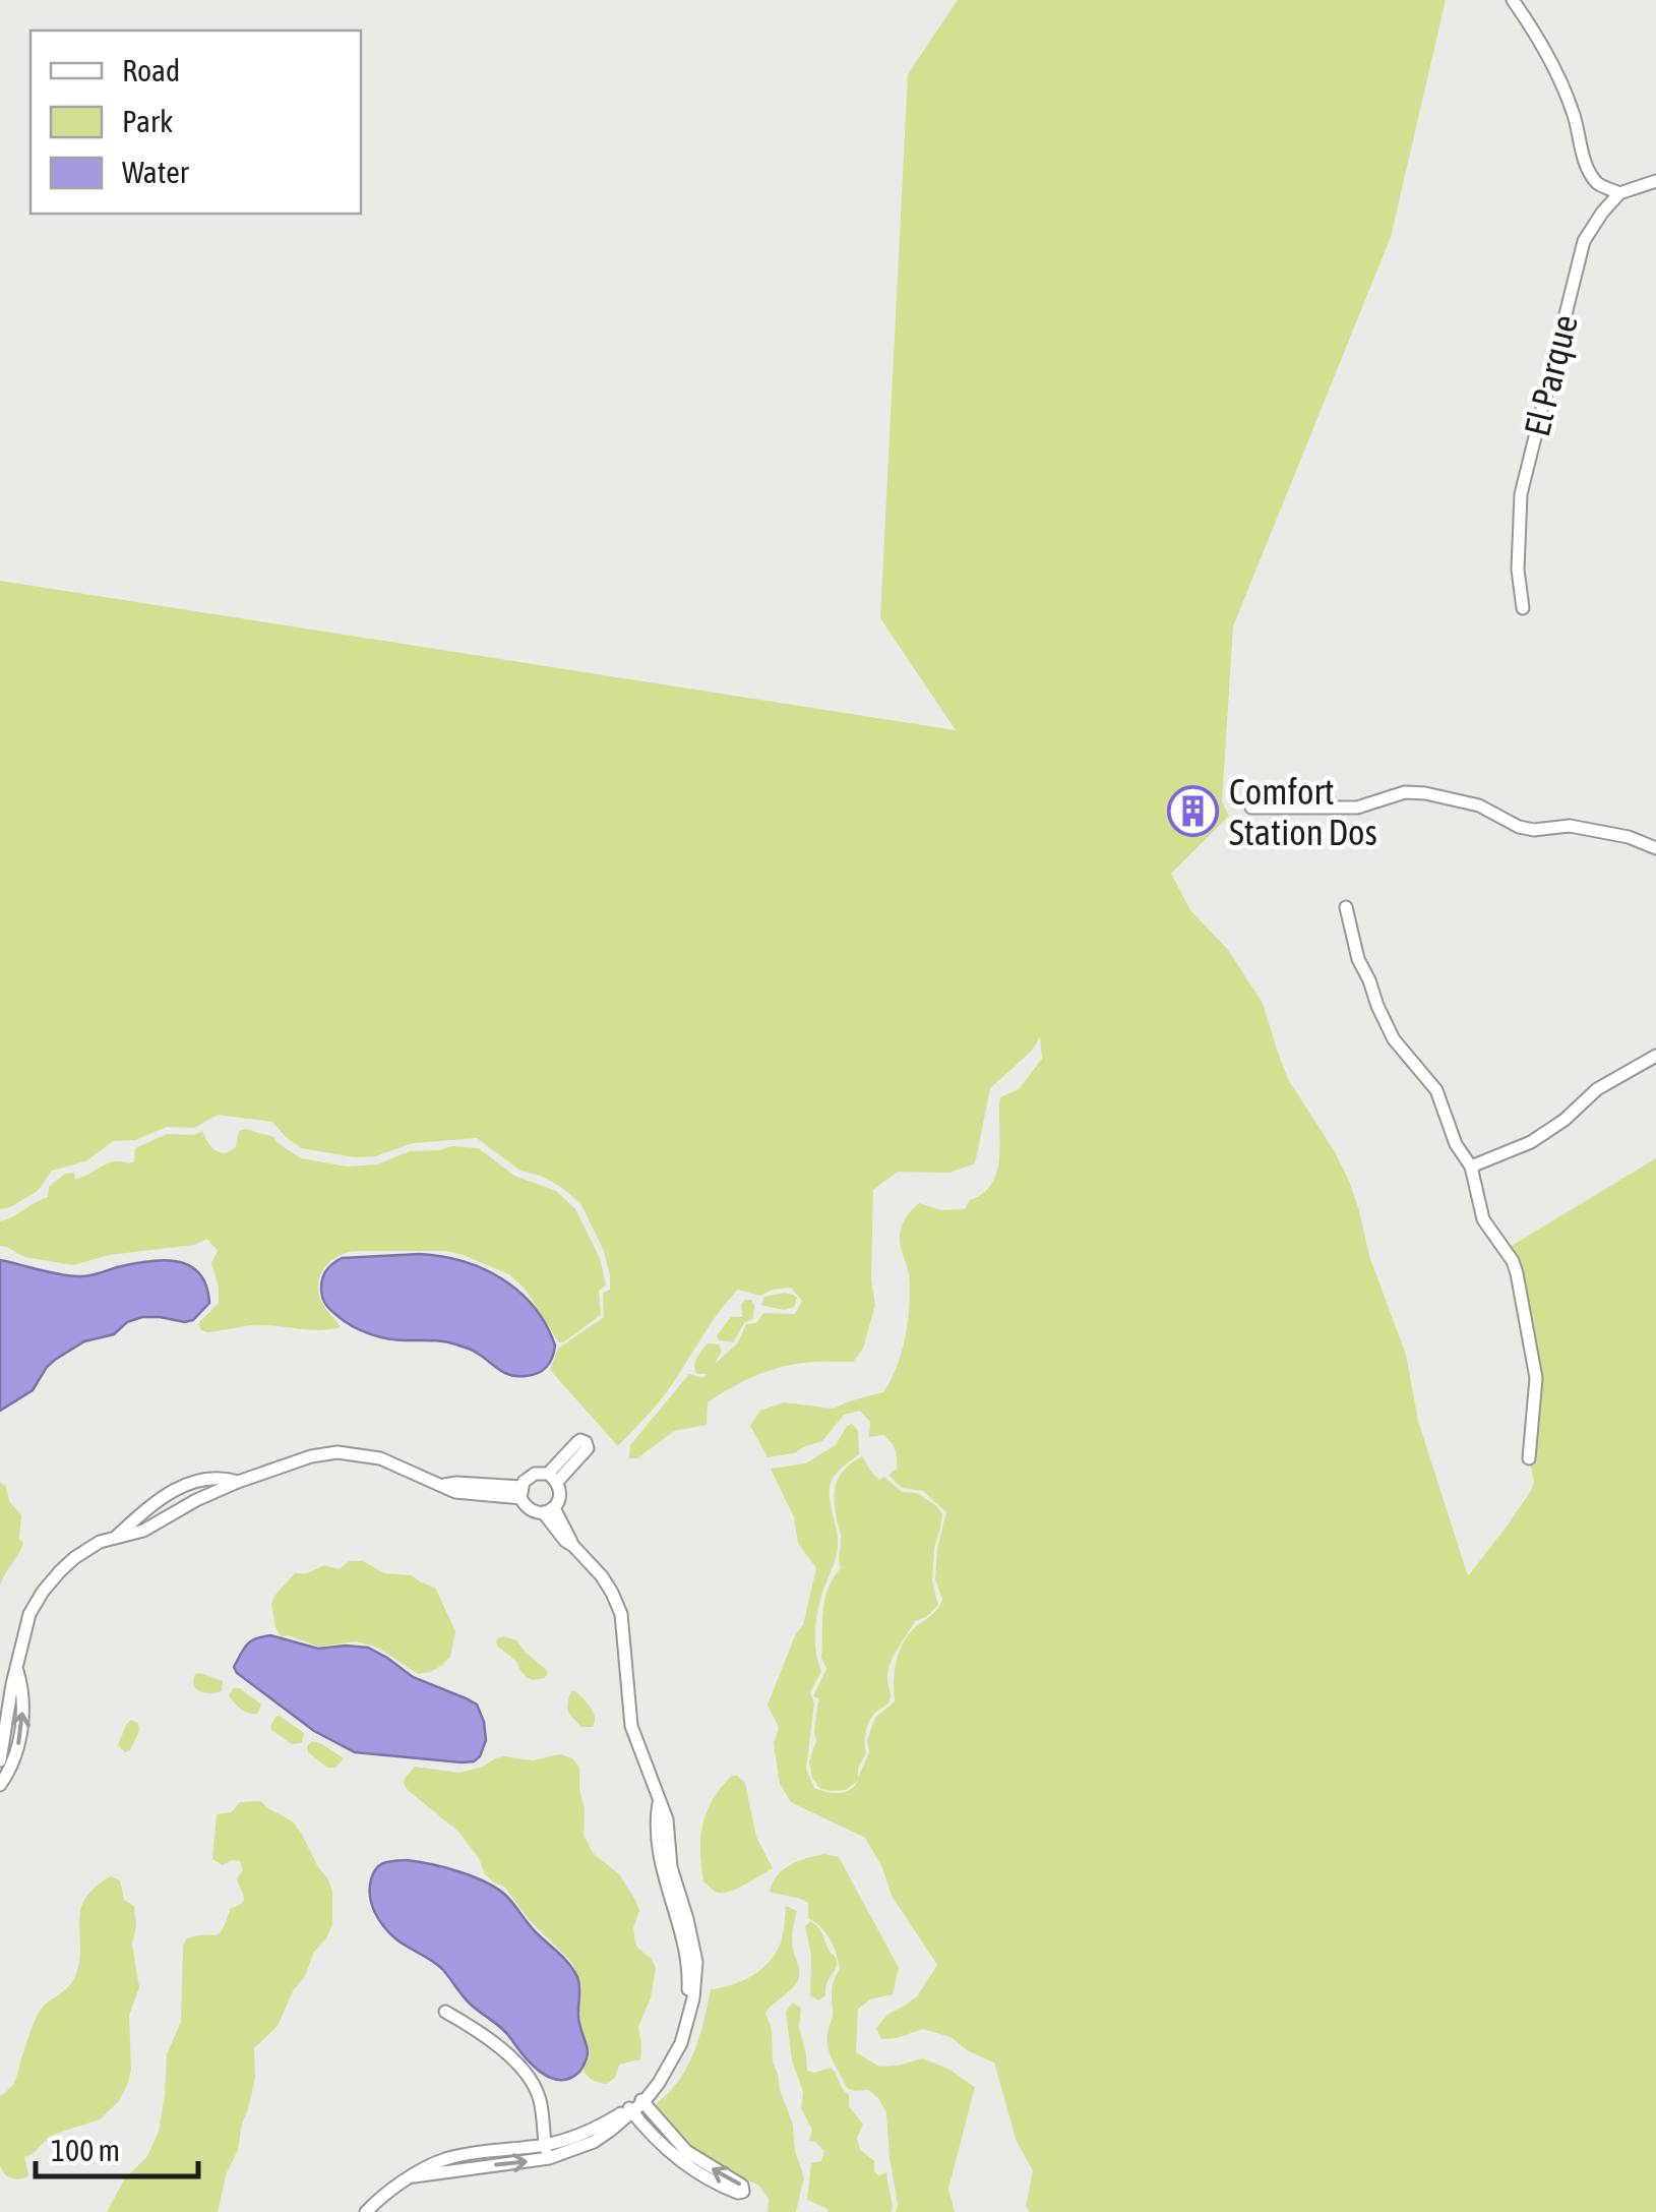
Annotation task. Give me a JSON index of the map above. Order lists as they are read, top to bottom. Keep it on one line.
{"streets":{"street":["El Parque"]},"places":{"building":["Comfort Station Dos"]},"legend":["Road","Park","Water"],"scale_bar":"100 m"}
